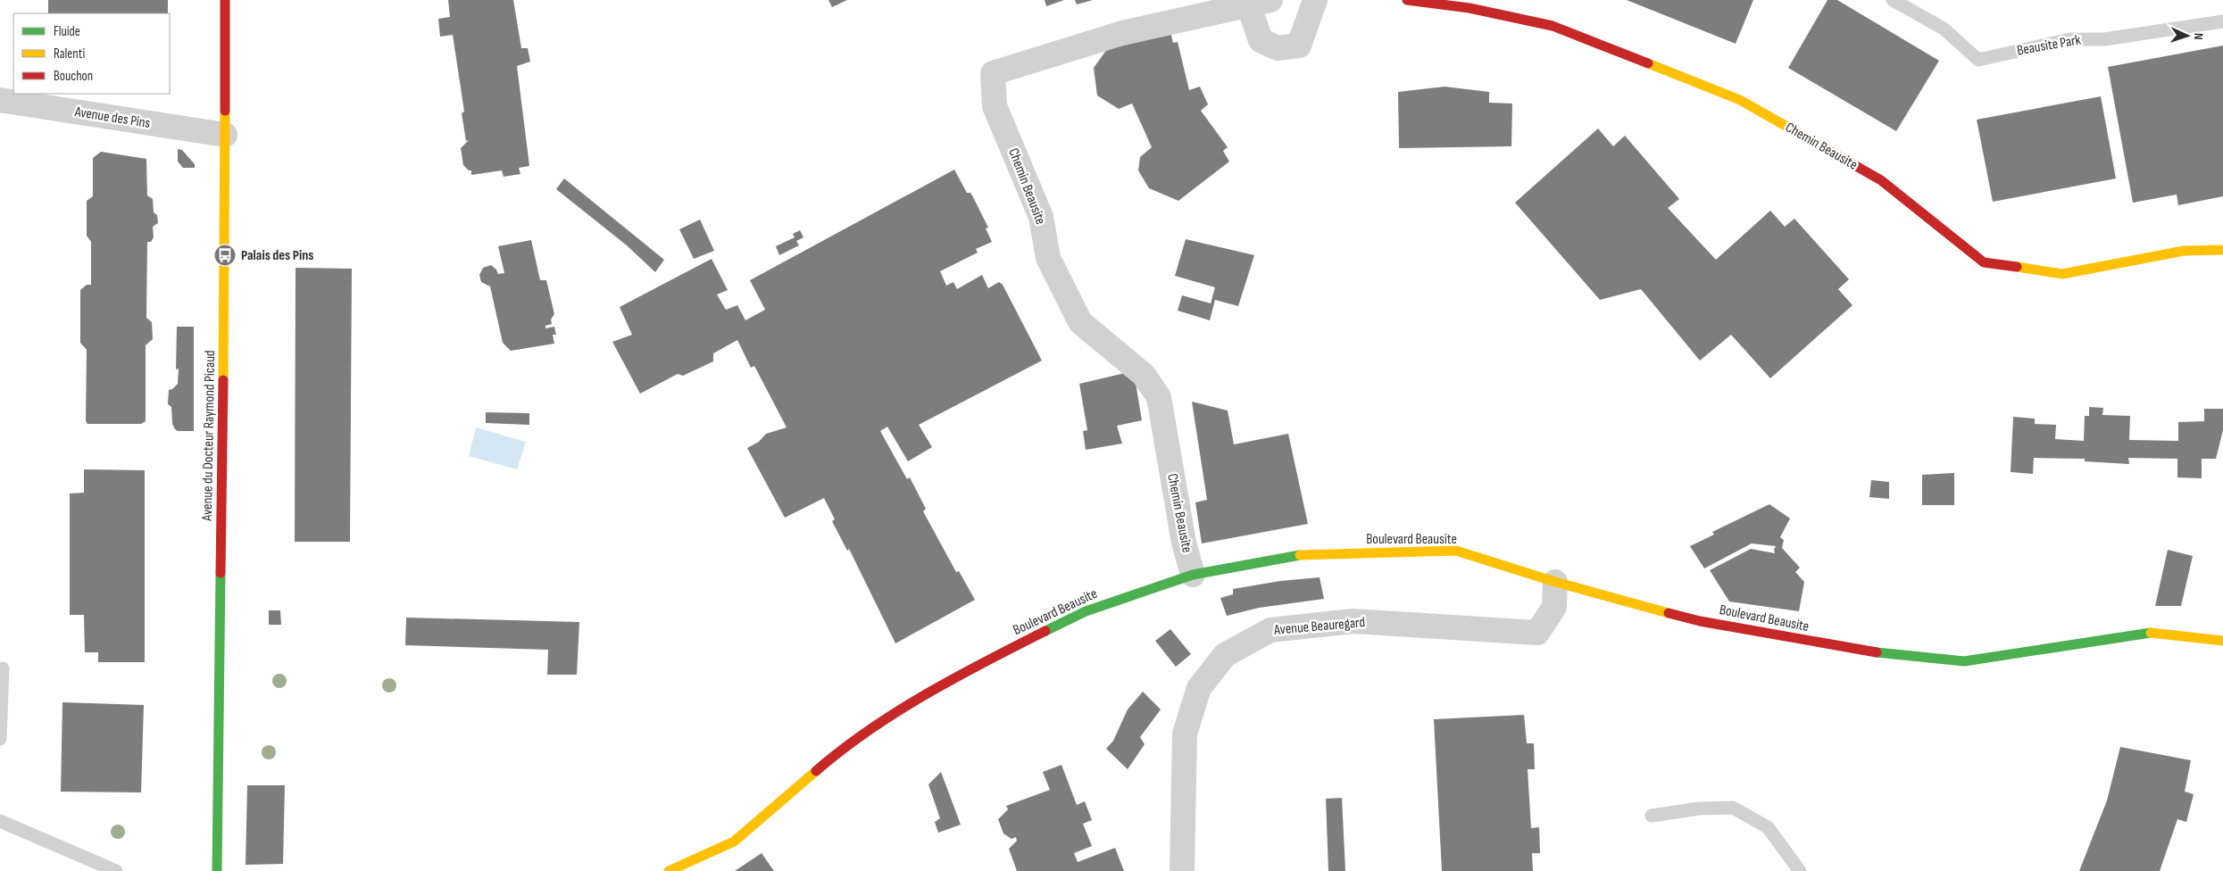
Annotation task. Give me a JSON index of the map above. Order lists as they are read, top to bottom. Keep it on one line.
{"streets":{"street":["Avenue des Pins","Chemin Beausite","Avenue du Docteur Raymond Picaud","Boulevard Beausite","Avenue Beauregard"],"lane":["Beausite Park"]},"crossings":[["Avenue des Pins","Avenue du Docteur Raymond Picaud"],["Chemin Beausite","Boulevard Beausite"],["Boulevard Beausite","Avenue Beauregard"]],"places":{"bus stop":["Palais des Pins"]},"legend":["Fluide","Ralenti","Bouchon"],"north":"right"}
